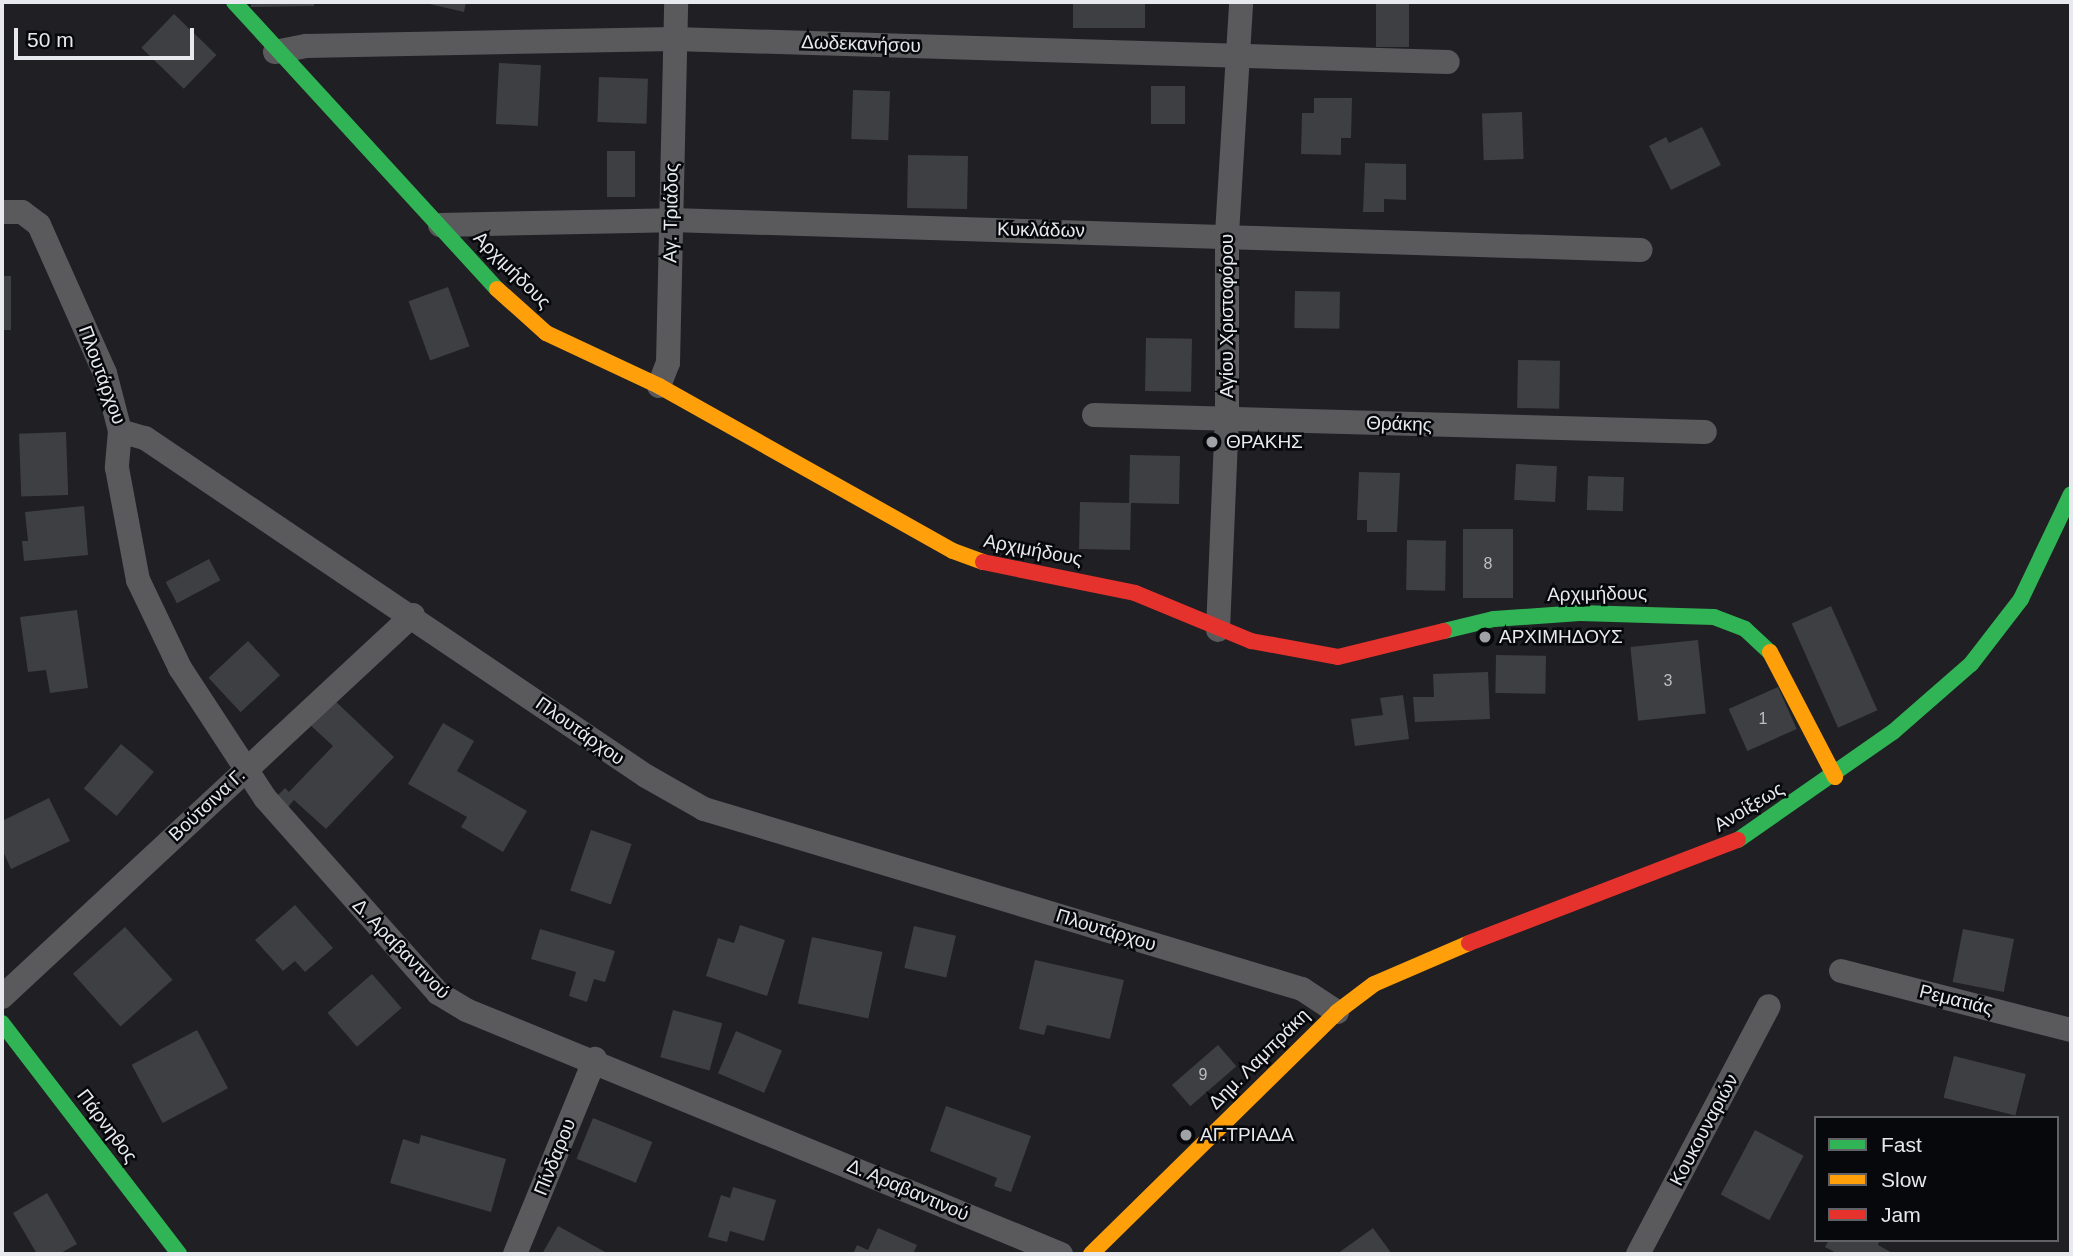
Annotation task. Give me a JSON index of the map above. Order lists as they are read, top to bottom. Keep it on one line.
{"streets":{"street":["Δωδεκανήσου","Αγ. Τριάδος","Κυκλάδων","Αρχιμήδους","Αγίου Χριστοφόρου","Πλουτάρχου","Θράκης","Βούτσινα Γ.","Ανοίξεως","Δ. Αραβαντινού","Ρεματιάς","Δημ. Λαμπράκη","Πάρνηθος","Κουκουναριών","Πίνδαρου"]},"crossings":[["Δωδεκανήσου","Αγ. Τριάδος"],["Δωδεκανήσου","Αρχιμήδους"],["Δωδεκανήσου","Αγίου Χριστοφόρου"],["Αγ. Τριάδος","Κυκλάδων"],["Αγ. Τριάδος","Αρχιμήδους"],["Κυκλάδων","Αρχιμήδους"],["Κυκλάδων","Αγίου Χριστοφόρου"],["Αρχιμήδους","Αγίου Χριστοφόρου"],["Αρχιμήδους","Ανοίξεως"],["Αγίου Χριστοφόρου","Θράκης"],["Πλουτάρχου","Βούτσινα Γ."],["Πλουτάρχου","Ανοίξεως"],["Πλουτάρχου","Δ. Αραβαντινού"],["Πλουτάρχου","Δημ. Λαμπράκη"],["Βούτσινα Γ.","Δ. Αραβαντινού"],["Ανοίξεως","Δημ. Λαμπράκη"],["Δ. Αραβαντινού","Πίνδαρου"]],"places":["ΘΡΑΚΗΣ","ΑΡΧΙΜΗΔΟΥΣ","ΑΓ.ΤΡΙΑΔΑ"],"house_numbers":["8","3","1","9"],"legend":["Fast","Slow","Jam"],"scale_bar":"50 m"}
